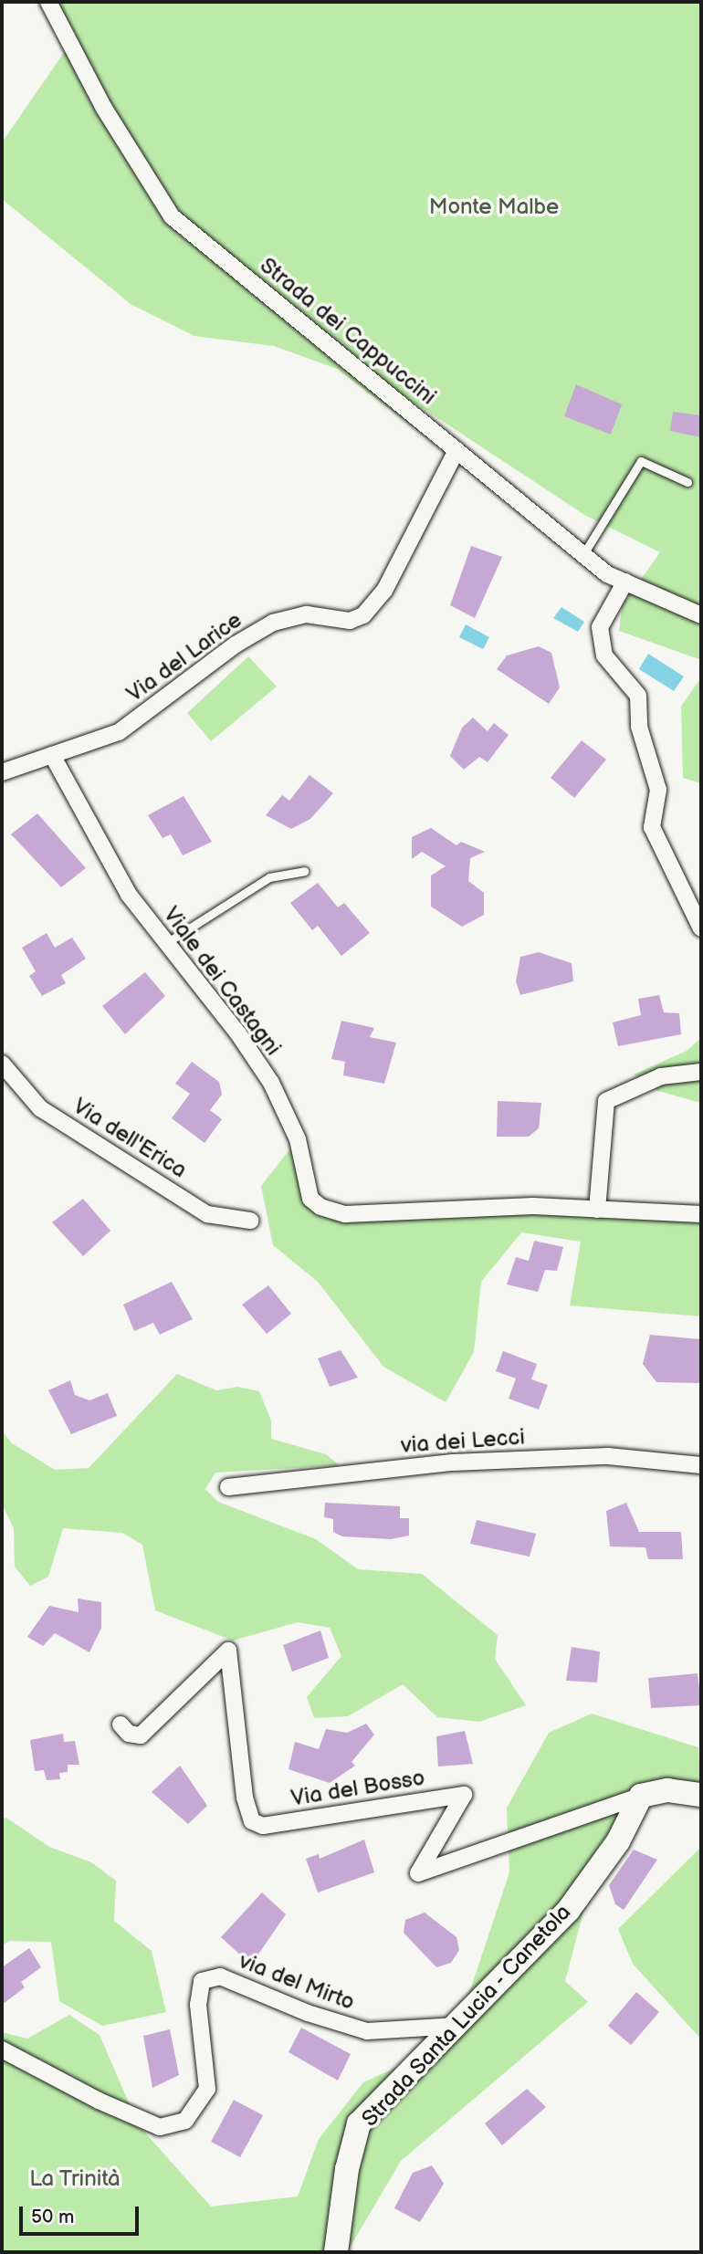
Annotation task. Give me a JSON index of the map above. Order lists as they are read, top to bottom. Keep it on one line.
{"streets":{"street":["Strada dei Cappuccini","Via del Larice","Viale dei Castagni","Via dell'Erica","via dei Lecci","Via del Bosso","via del Mirto","Strada Santa Lucia - Canetola"]},"crossings":[["Strada dei Cappuccini","Via del Larice"],["Via del Larice","Viale dei Castagni"],["Via del Bosso","Strada Santa Lucia - Canetola"],["via del Mirto","Strada Santa Lucia - Canetola"]],"parks":["Monte Malbe","La Trinità"],"scale_bar":"50 m"}
